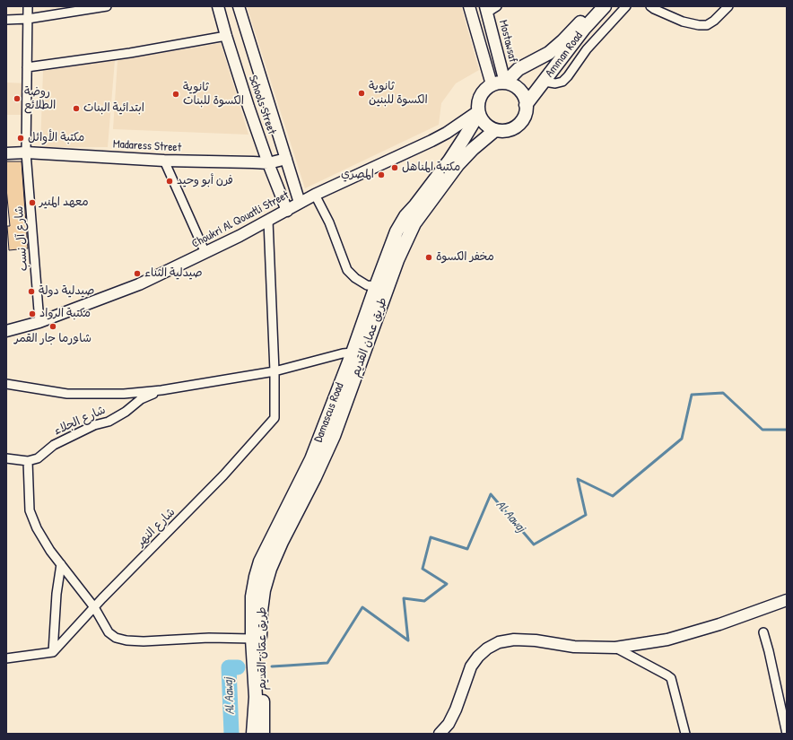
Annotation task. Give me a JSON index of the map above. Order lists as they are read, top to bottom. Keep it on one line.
{"streets":{"main road":["Amman Road","طريق عمان القديم","Damascus Road"],"street":["Mostawsaf","Schools Street","Madaress Street","Choukri Al Qouatli Street","شارع آل نسب","شارع الجلاء","شارع النهر"]},"crossings":[["Mostawsaf","Amman Road"],["Mostawsaf","Choukri Al Qouatli Street"],["Mostawsaf","طريق عمان القديم"],["Mostawsaf","Damascus Road"],["Amman Road","Choukri Al Qouatli Street"],["Amman Road","طريق عمان القديم"],["Amman Road","Damascus Road"],["Schools Street","Madaress Street"],["Schools Street","Choukri Al Qouatli Street"],["Madaress Street","شارع آل نسب"],["Choukri Al Qouatli Street","شارع آل نسب"],["Choukri Al Qouatli Street","طريق عمان القديم"],["Choukri Al Qouatli Street","Damascus Road"],["Choukri Al Qouatli Street","شارع النهر"],["طريق عمان القديم","Damascus Road"]],"water":["Al Aawaj"],"places":["ثانوية الكسوة للبنين","ثانوية الكسوة للبنات","روضة الطلائع","ابتدائية البنات","مكتبة الأوائل","مكتبة المناهل","المصري","فرن أبو وحيد","معهد المنير","مخفر الكسوة","صيدلية الثناء","صيدلية دولة","مكتبة الرواد","شاورما جار القمر"]}
